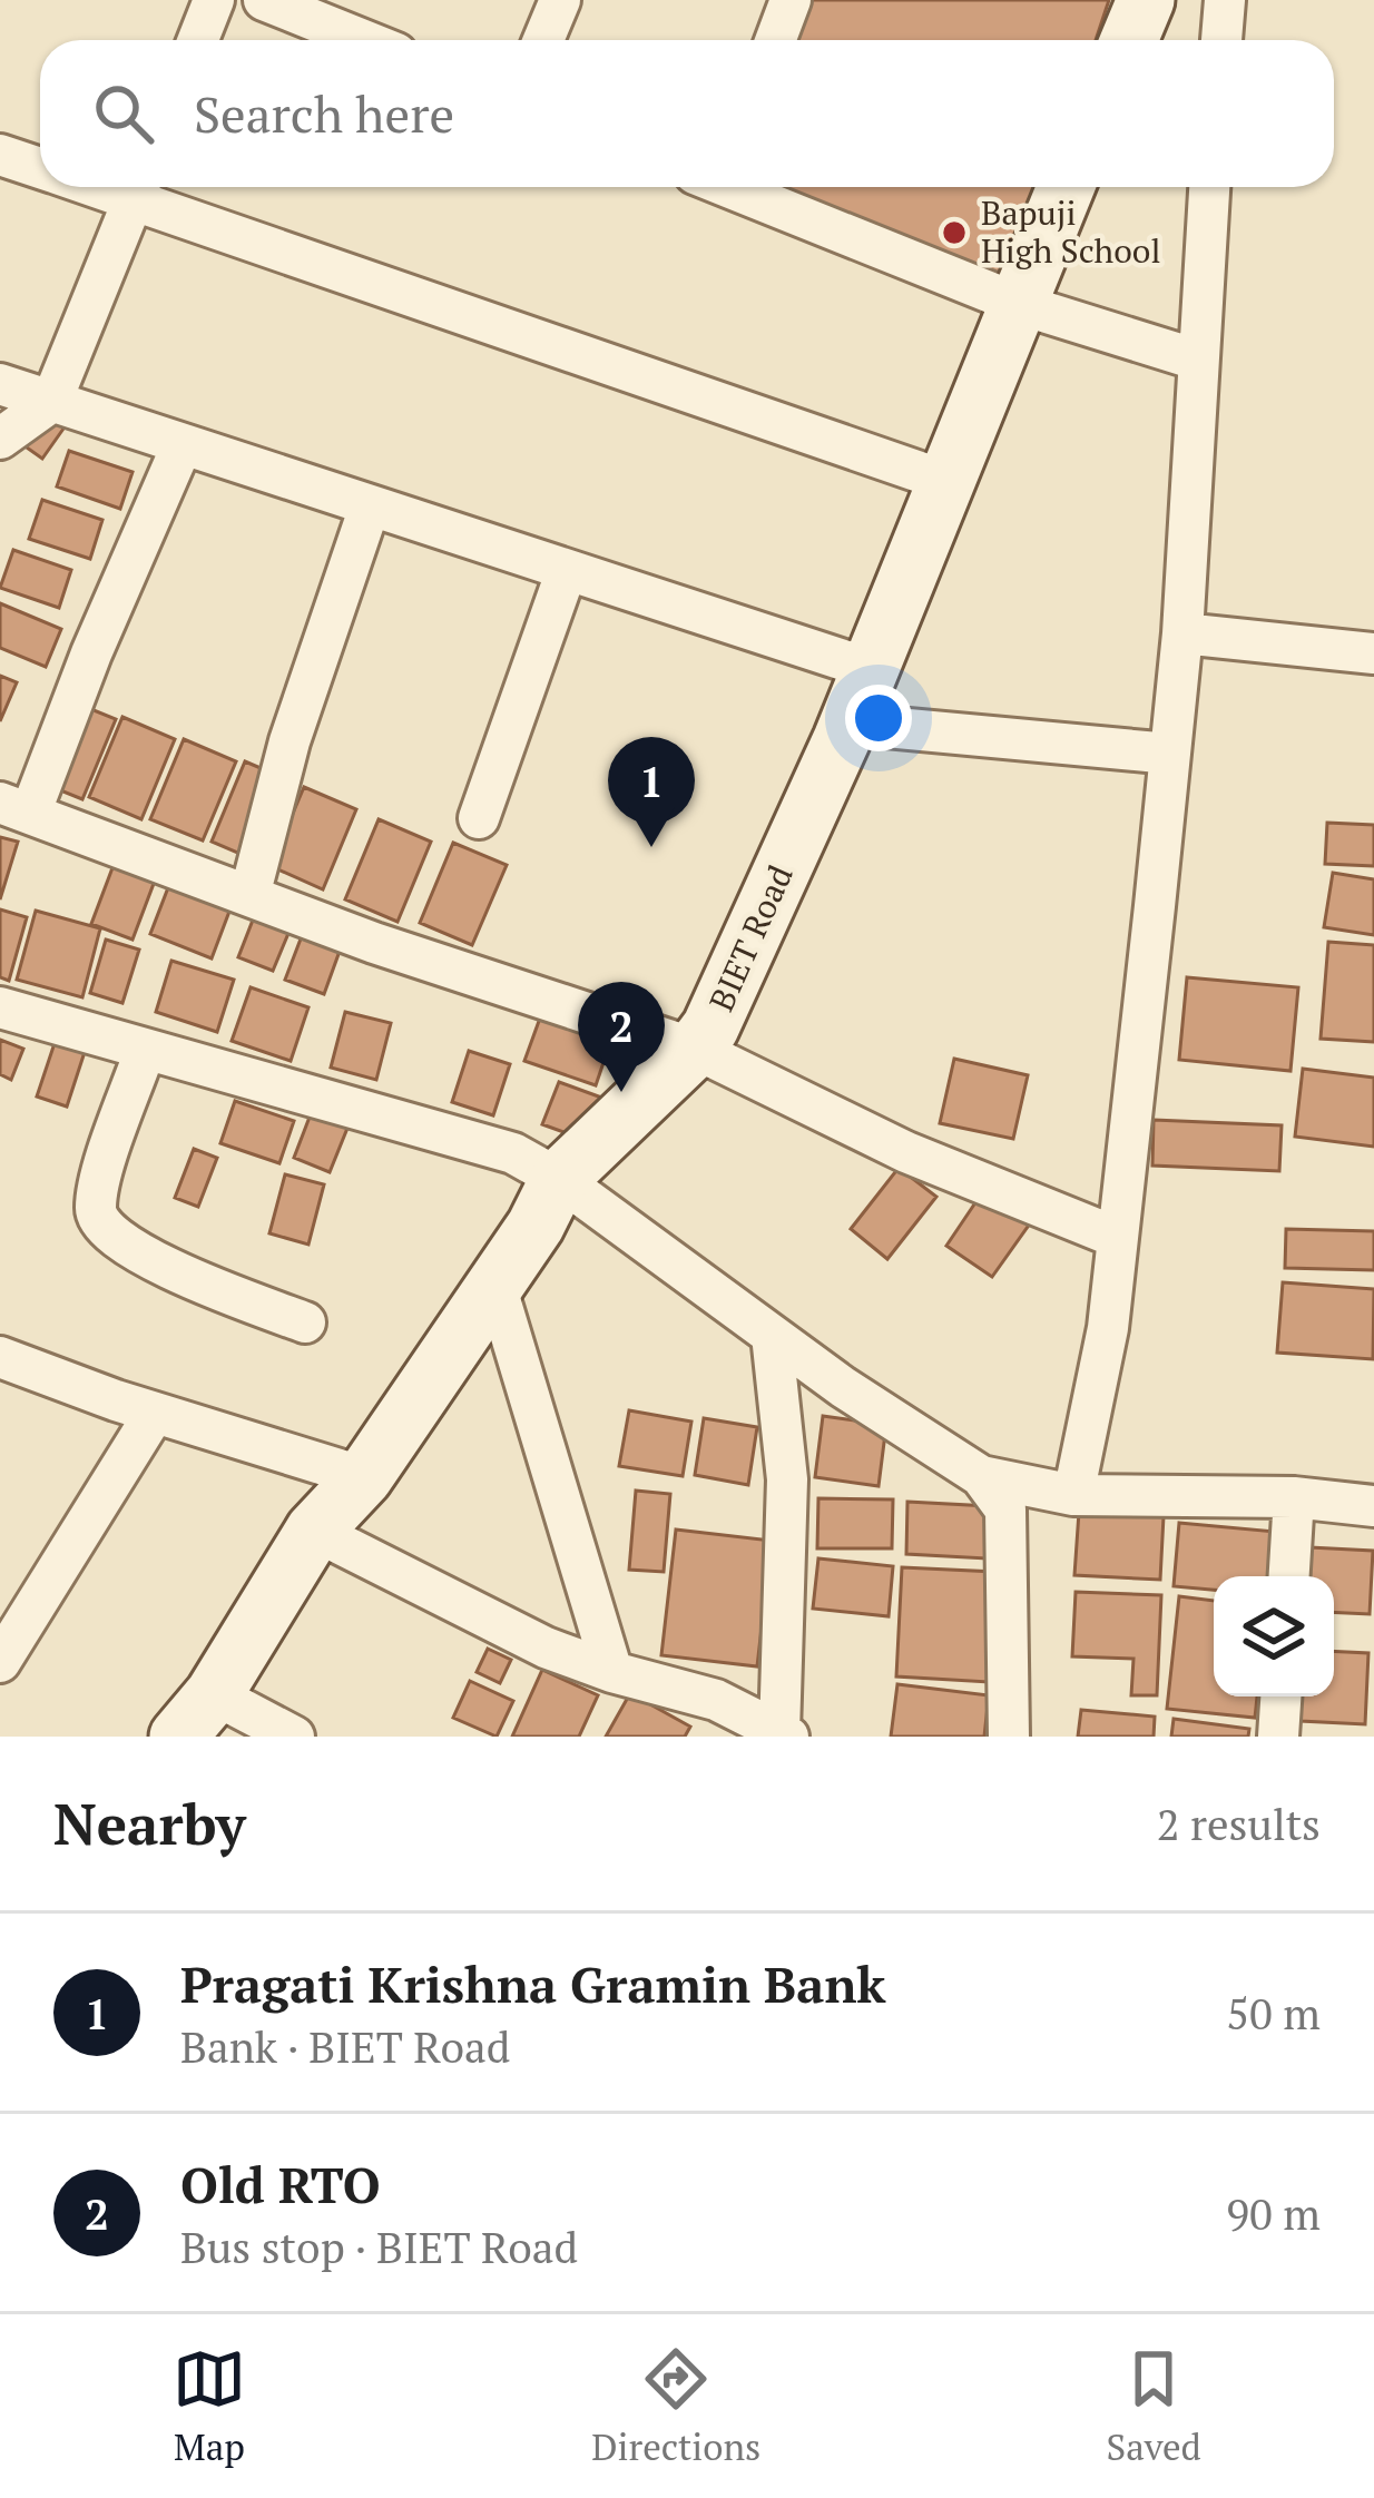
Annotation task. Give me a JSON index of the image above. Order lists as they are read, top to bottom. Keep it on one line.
{"streets":{"street":["BIET Road"]},"places":["Bapuji High School"],"page":{"search":"Search here","pins":["1","2"],"heading":["Nearby","2 results"],"list":[{"mark":"1","name":"Pragati Krishna Gramin Bank","note":"Bank · BIET Road","value":"50 m"},{"mark":"2","name":"Old RTO","note":"Bus stop · BIET Road","value":"90 m"}],"nav":["Map","Directions","Saved"]}}
